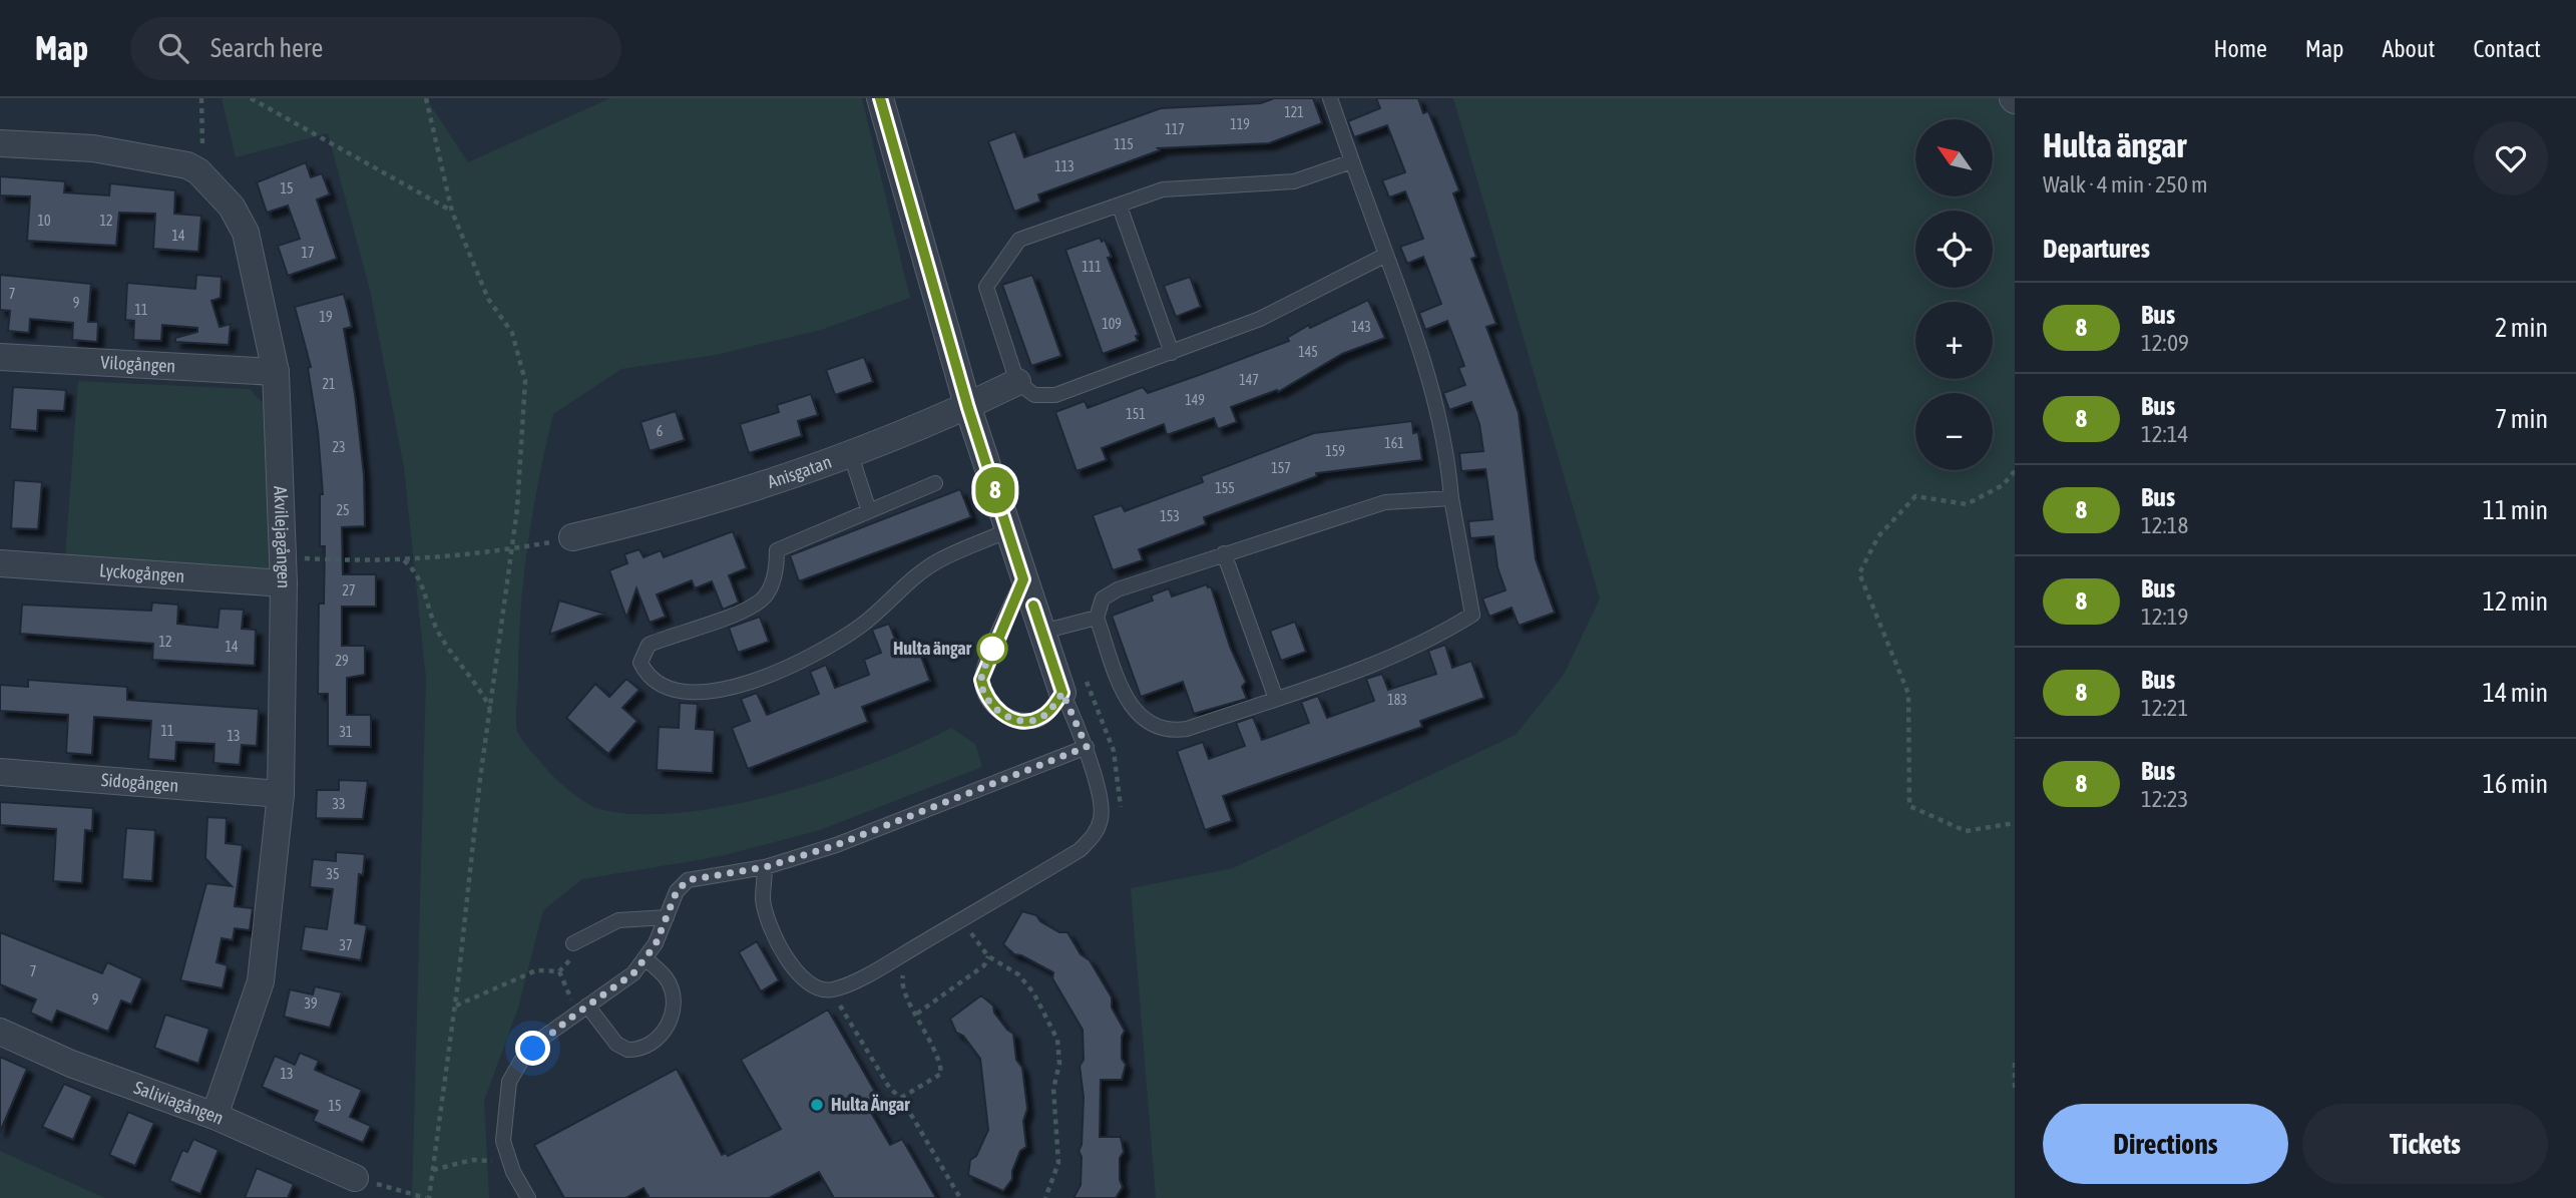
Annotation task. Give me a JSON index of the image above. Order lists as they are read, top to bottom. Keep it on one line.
{"streets":{"street":["Vilogången","Anisgatan","Akvilejagången","Lyckogången","Sidogången","Saliviagången"]},"crossings":[["Vilogången","Akvilejagången"],["Akvilejagången","Lyckogången"],["Akvilejagången","Sidogången"],["Akvilejagången","Saliviagången"]],"places":["Hulta ängar","Hulta Ängar"],"lines":["bus line 8"],"house_numbers":["121","119","117","115","113","15","10","12","14","17","111","7","9","11","19","109","143","145","147","21","149","151","6","161","23","159","157","155","25","153","27","12","14","29","183","11","31","13","33","35","37","7","9","39","13","15"],"north":"top left","page":{"header":"Map","search":"Search here","nav":["Home","Map","About","Contact"],"on_map":"8","heading":[["Hulta ängar","Walk · 4 min · 250 m"],"Departures"],"map_buttons":["+","−"],"list":[{"mark":"8","name":"Bus","note":"12:09","value":"2 min"},{"mark":"8","name":"Bus","note":"12:14","value":"7 min"},{"mark":"8","name":"Bus","note":"12:18","value":"11 min"},{"mark":"8","name":"Bus","note":"12:19","value":"12 min"},{"mark":"8","name":"Bus","note":"12:21","value":"14 min"},{"mark":"8","name":"Bus","note":"12:23","value":"16 min"}],"buttons":["Directions","Tickets"]}}
